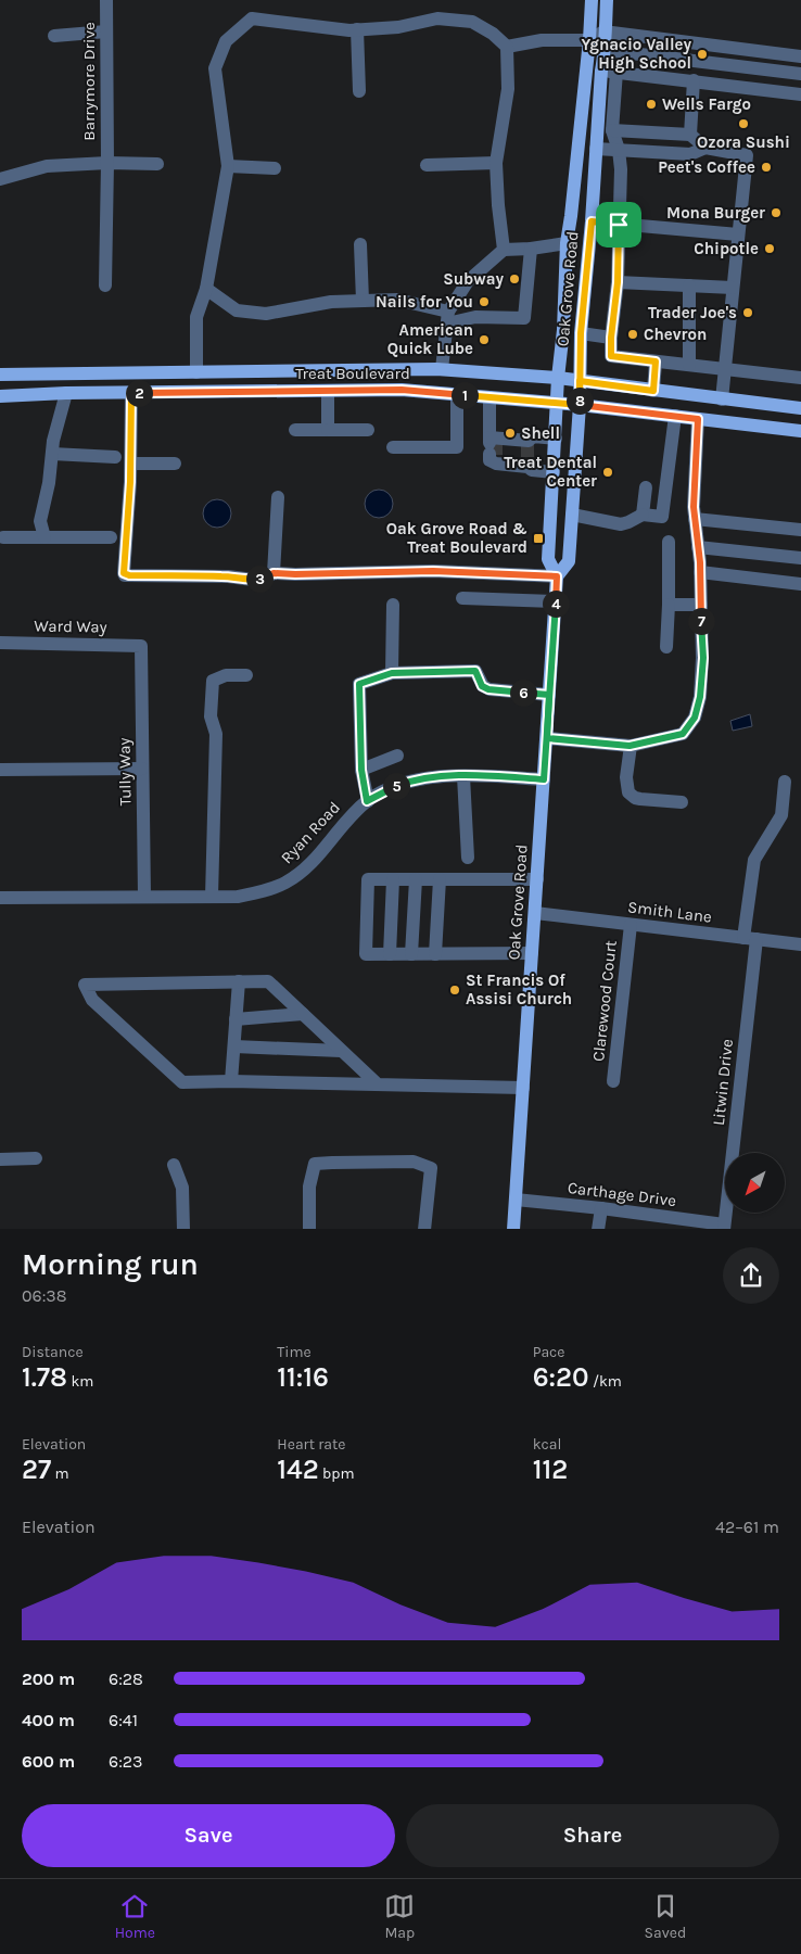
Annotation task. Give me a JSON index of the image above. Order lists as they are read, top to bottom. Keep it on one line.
{"streets":{"main road":["Oak Grove Road","Treat Boulevard"],"street":["Barrymore Drive","Ward Way","Tully Way","Ryan Road","Smith Lane","Clarewood Court","Litwin Drive","Carthage Drive"]},"crossings":[["Oak Grove Road","Treat Boulevard"],["Oak Grove Road","Ryan Road"],["Oak Grove Road","Smith Lane"],["Oak Grove Road","Carthage Drive"],["Ward Way","Tully Way"],["Tully Way","Ryan Road"],["Smith Lane","Clarewood Court"],["Smith Lane","Litwin Drive"],["Litwin Drive","Carthage Drive"]],"places":{"other":["Ygnacio Valley High School","Wells Fargo","Ozora Sushi","Peet's Coffee","Mona Burger","Chipotle","Subway","Nails for You","Trader Joe's","Chevron","American Quick Lube","Shell","Treat Dental Center","St Francis Of Assisi Church"],"transit":["Oak Grove Road & Treat Boulevard"]},"north":"bottom left","page":{"pins":["2","1","8","3","4","7","6","5"],"heading":["Morning run","06:38"],"stats":[["Distance","1.78 km"],["Time","11:16"],["Pace","6:20 /km"],["Elevation","27 m"],["Heart rate","142 bpm"],["kcal","112"]],"chart":["Elevation","42–61 m"],"list":[{"name":"200 m","note":"6:28"},{"name":"400 m","note":"6:41"},{"name":"600 m","note":"6:23"}],"buttons":["Save","Share"],"tabs":["Home","Map","Saved"]}}
